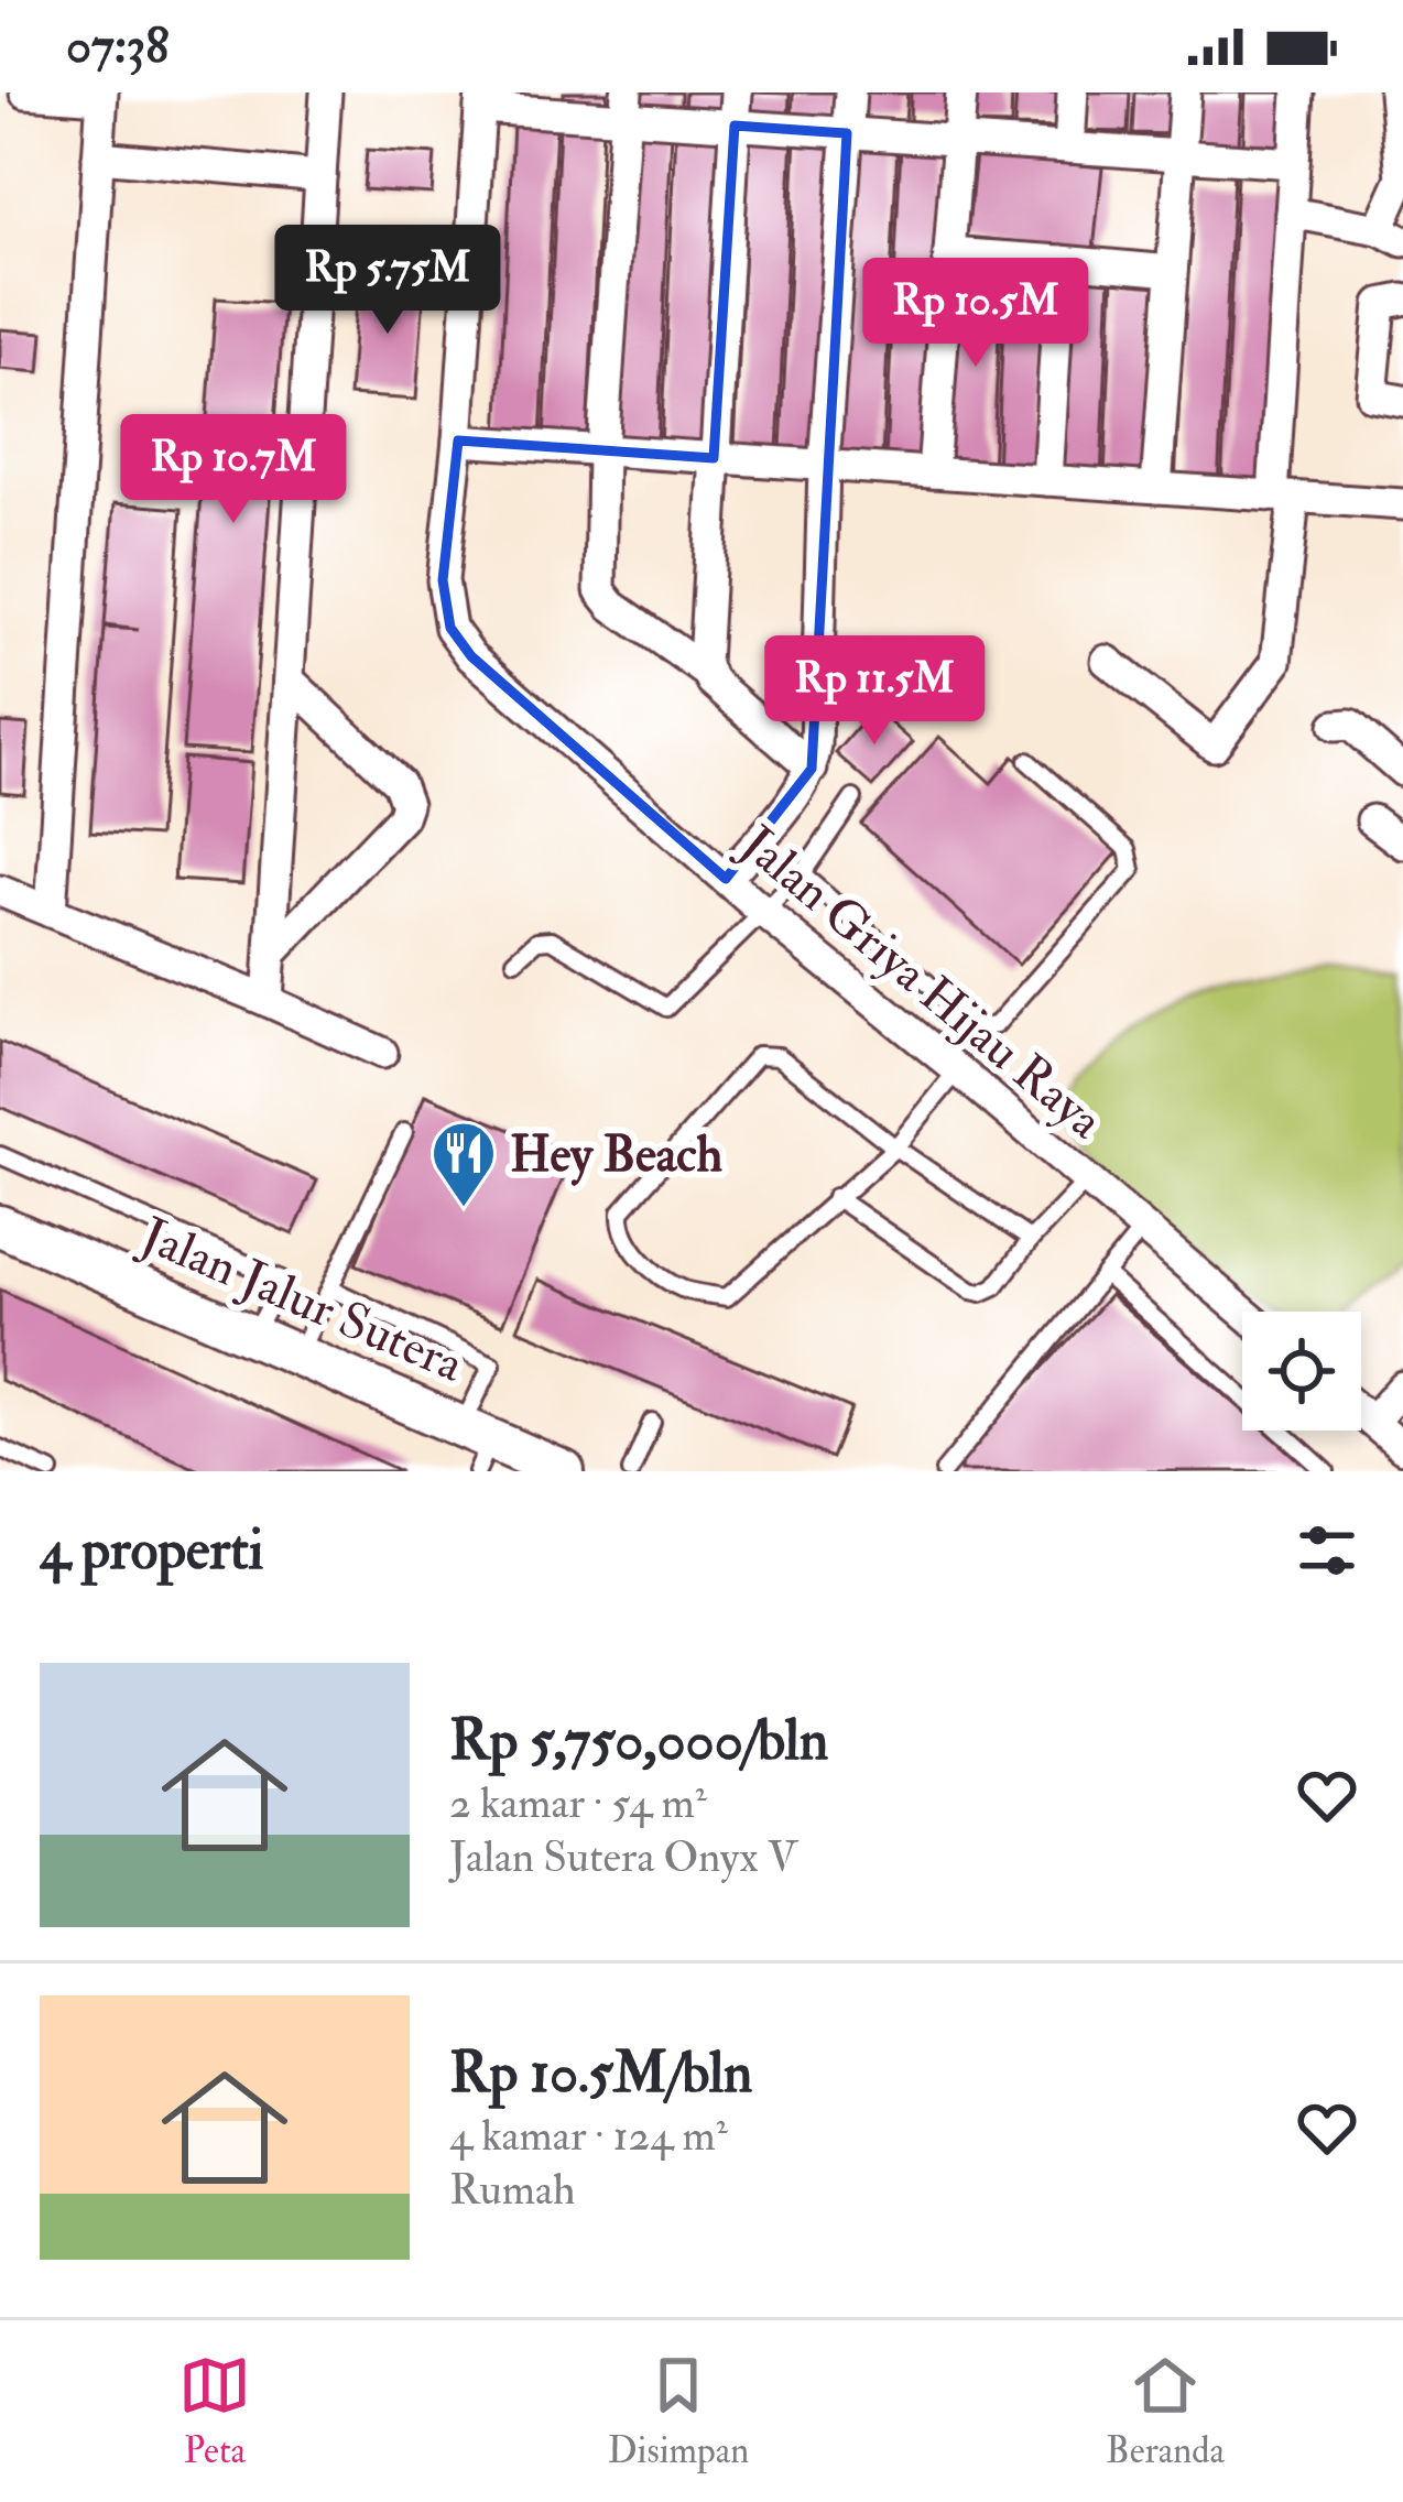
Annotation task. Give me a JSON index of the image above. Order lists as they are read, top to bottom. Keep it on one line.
{"streets":{"main road":["Jalan Jalur Sutera"],"street":["Jalan Griya Hijau Raya"]},"places":{"restaurant":["Hey Beach"]},"page":{"status":"07:38","price":["Rp 5.75M","Rp 10.5M","Rp 10.7M","Rp 11.5M"],"heading":"4 properti","list":[{"name":"Rp 5,750,000/bln","note":"2 kamar · 54 m² · Jalan Sutera Onyx V"},{"name":"Rp 10.5M/bln","note":"4 kamar · 124 m² · Rumah"}],"tabs":["Peta","Disimpan","Beranda"]}}
